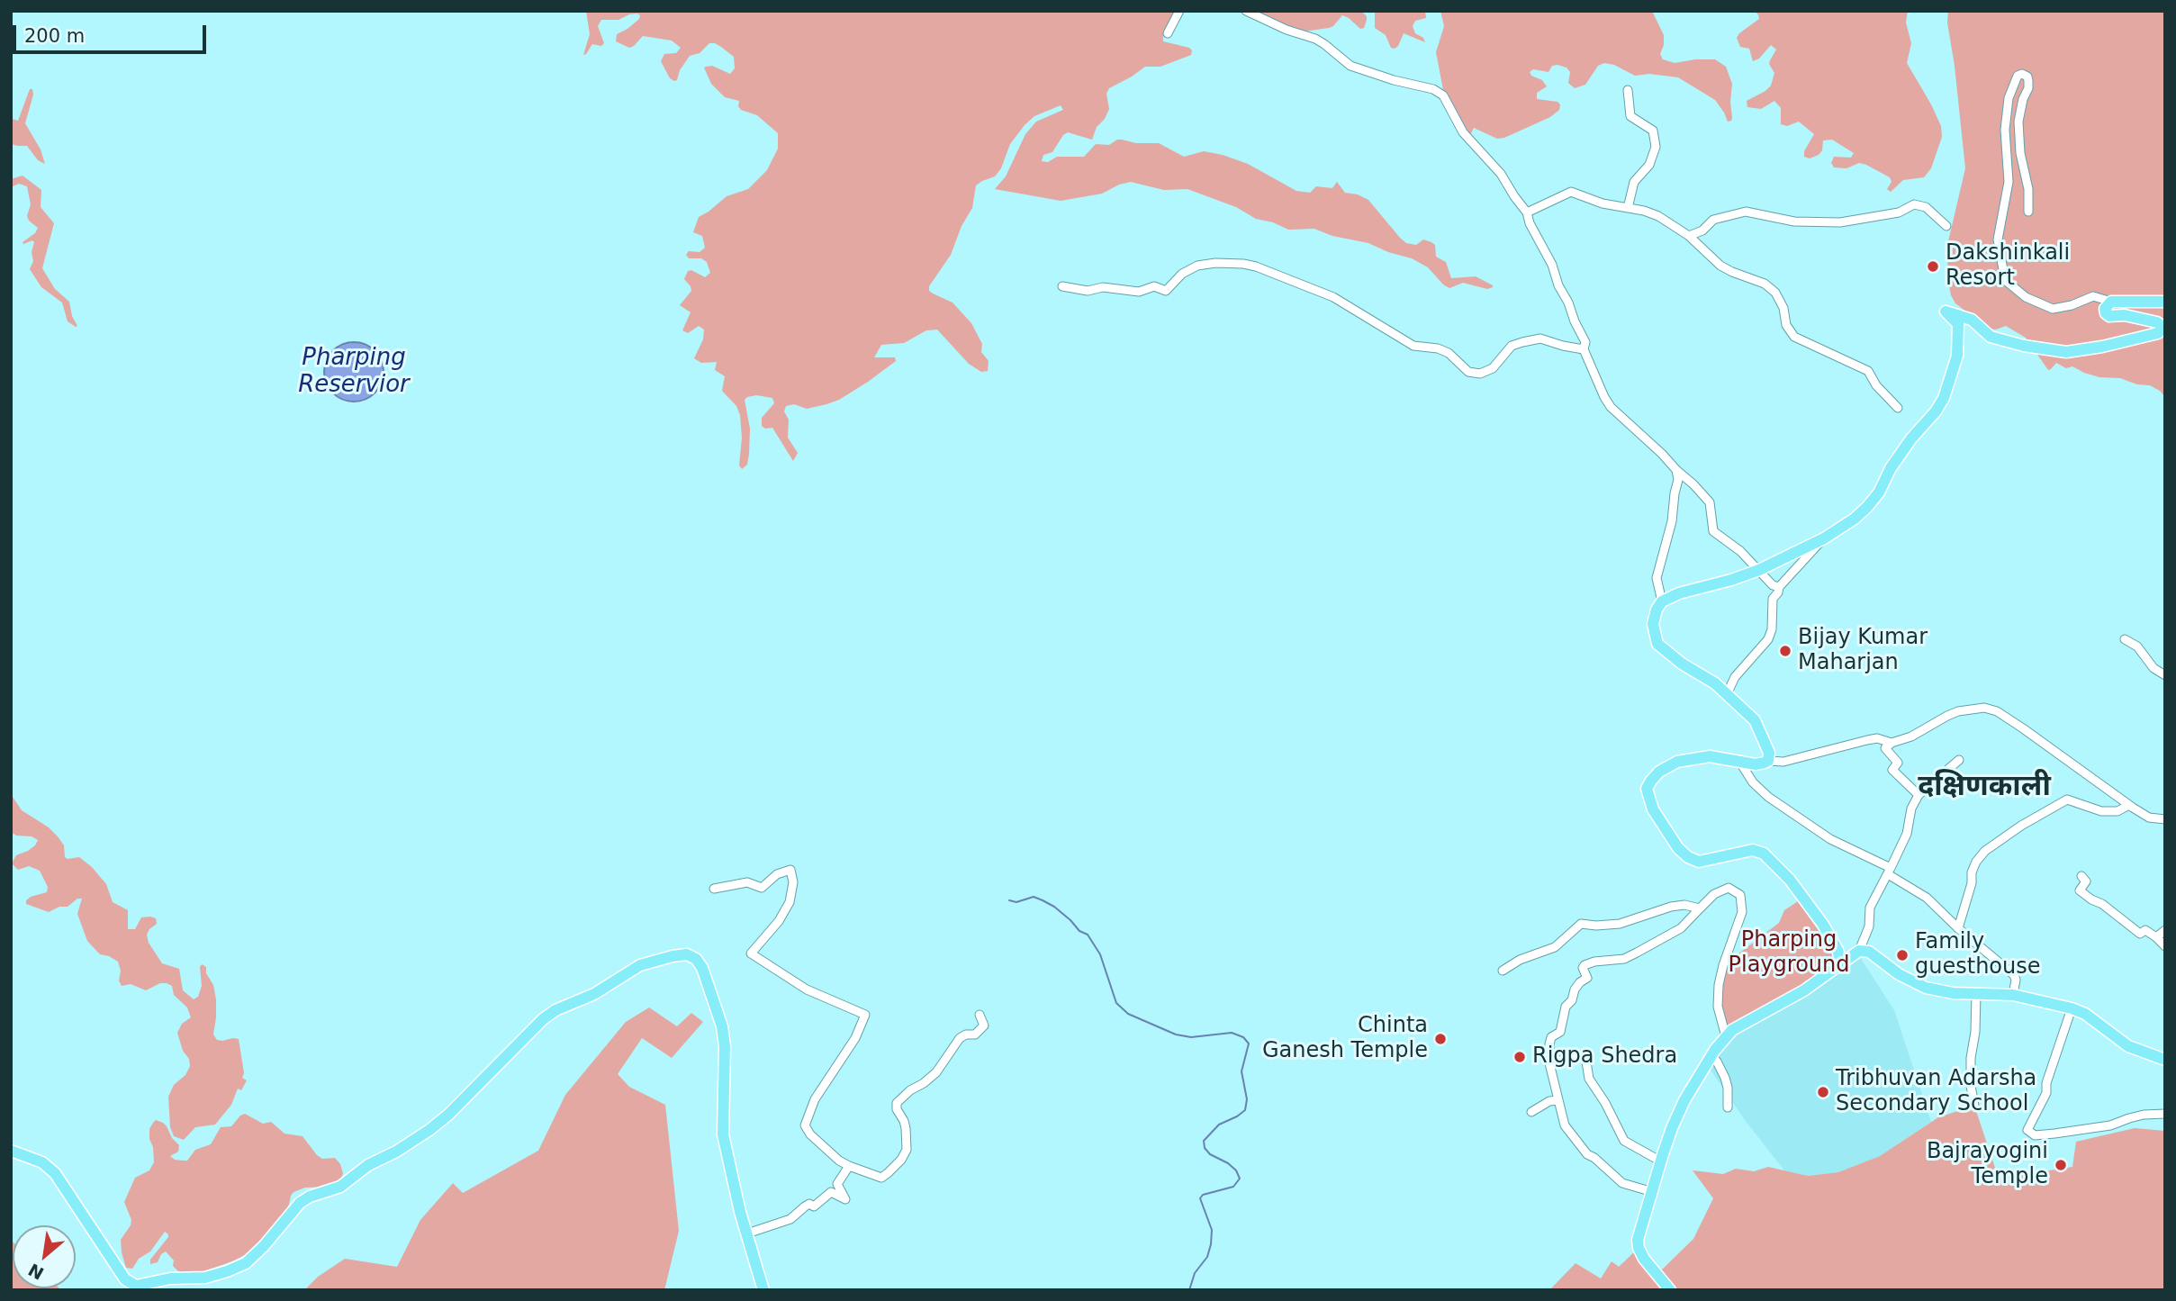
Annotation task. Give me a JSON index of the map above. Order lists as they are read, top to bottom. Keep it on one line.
{"districts":["दक्षि‍णकाली"],"water":["Pharping Reservior"],"parks":["Pharping Playground"],"places":["Dakshinkali Resort","Bijay Kumar Maharjan","Family guesthouse","Chinta Ganesh Temple","Rigpa Shedra","Tribhuvan Adarsha Secondary School","Bajrayogini Temple"],"scale_bar":"200 m","north":"bottom left"}
